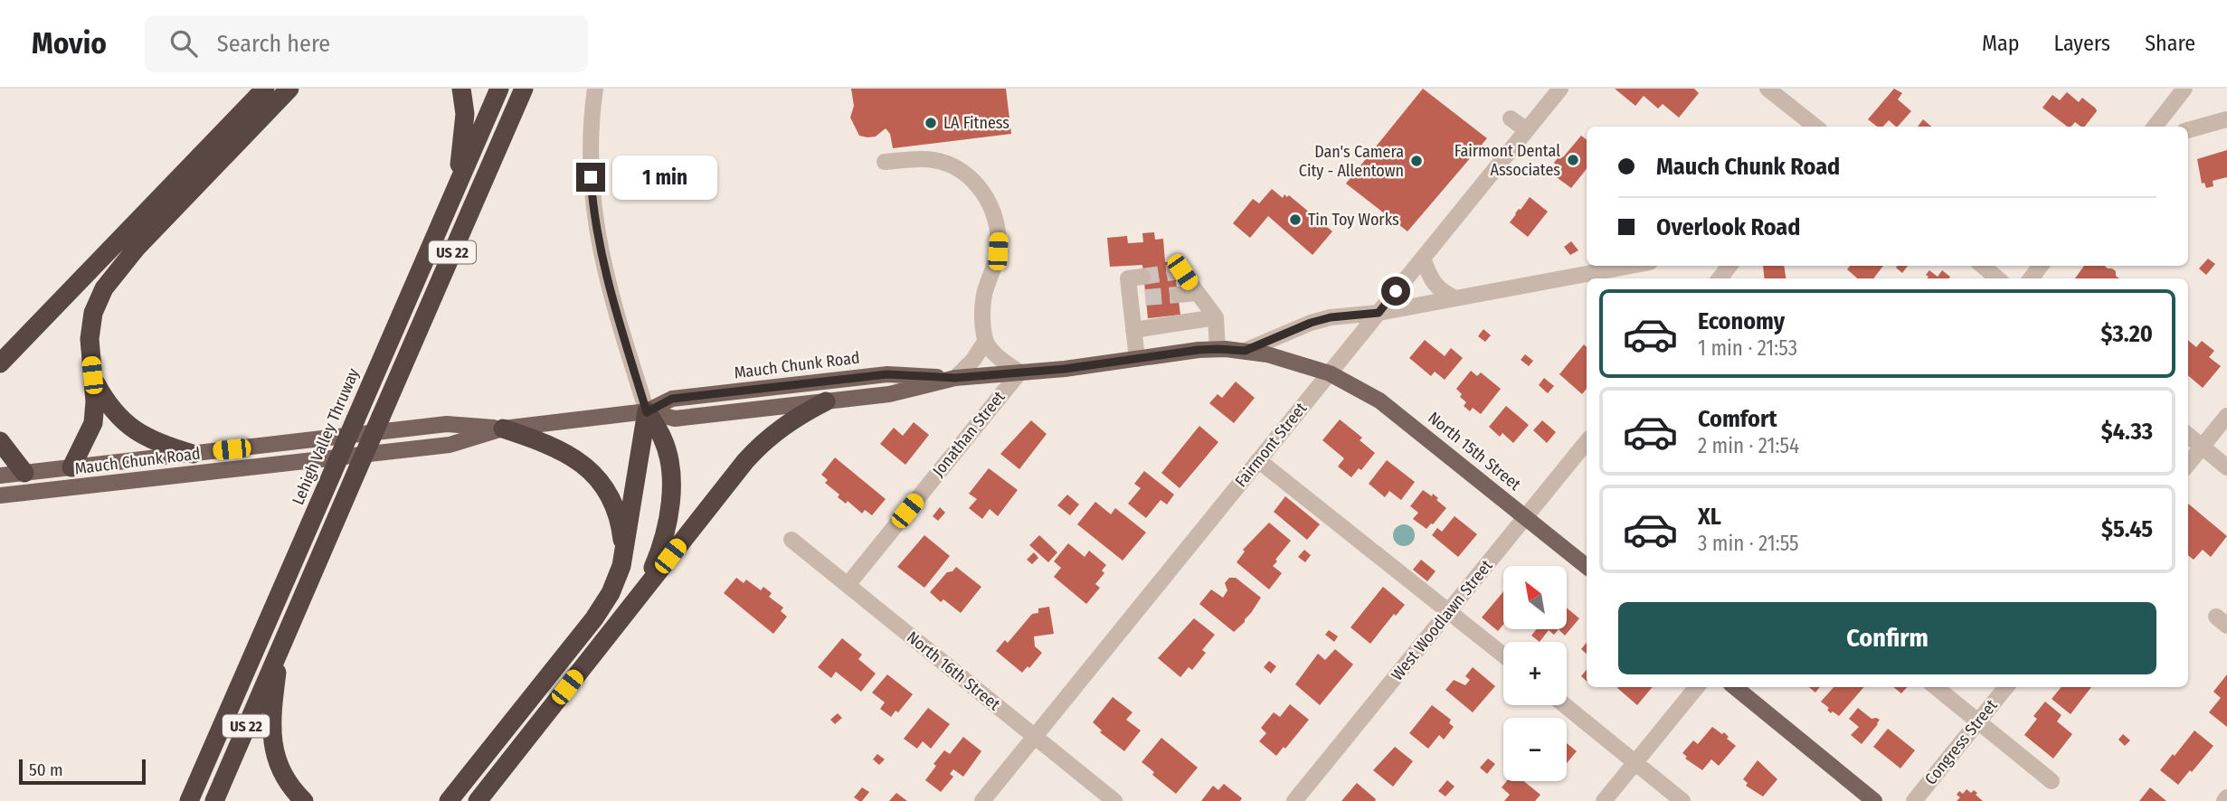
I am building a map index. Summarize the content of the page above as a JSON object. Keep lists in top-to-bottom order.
{
  "streets": {
    "highway": ["US 22", "Lehigh Valley Thruway"],
    "main road": ["Mauch Chunk Road", "North 15th Street"],
    "street": [
      "Jonathan Street",
      "Fairmont Street",
      "West Woodlawn Street",
      "North 16th Street",
      "Congress Street"
    ]
  },
  "crossings": [
    ["Mauch Chunk Road", "Jonathan Street"],
    ["Mauch Chunk Road", "Fairmont Street"],
    ["Mauch Chunk Road", "North 15th Street"],
    ["Jonathan Street", "North 16th Street"],
    ["Fairmont Street", "North 15th Street"],
    ["Fairmont Street", "North 16th Street"],
    ["North 15th Street", "West Woodlawn Street"]
  ],
  "places": [
    "LA Fitness",
    "Fairmont Dental Associates",
    "Dan's Camera City - Allentown",
    "Tin Toy Works"
  ],
  "scale_bar": "50 m",
  "north": "top left",
  "page": {
    "header": "Movio",
    "search": "Search here",
    "nav": ["Map", "Layers", "Share"],
    "banner": ["Mauch Chunk Road", "Overlook Road"],
    "bubble": "1 min",
    "list": [
      {
        "name": "Economy",
        "note": "1 min · 21:53",
        "value": "$3.20"
      },
      {
        "name": "Comfort",
        "note": "2 min · 21:54",
        "value": "$4.33"
      },
      {
        "name": "XL",
        "note": "3 min · 21:55",
        "value": "$5.45"
      }
    ],
    "map_buttons": ["+", "−"],
    "buttons": "Confirm",
    "scale": "50 m"
  }
}
